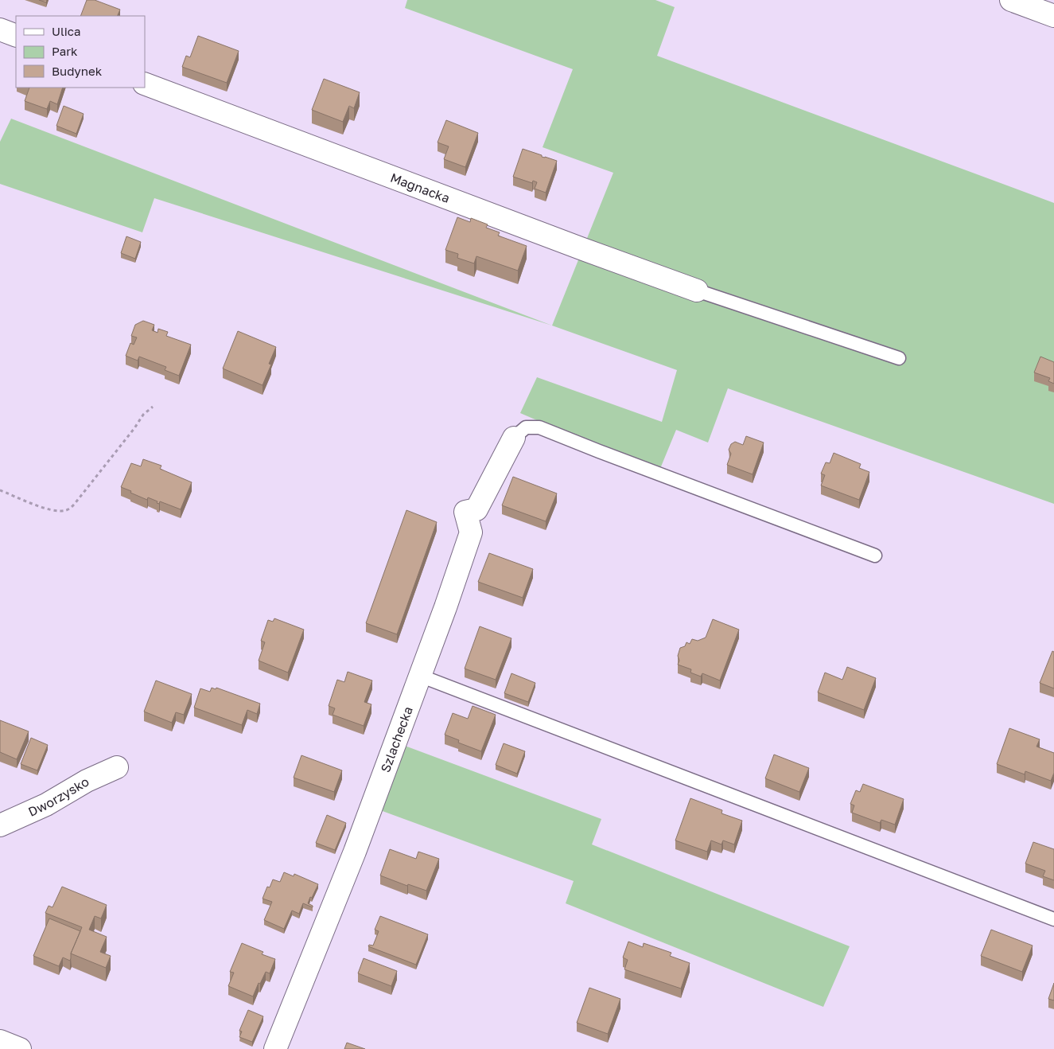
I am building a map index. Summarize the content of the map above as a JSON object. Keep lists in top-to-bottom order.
{
  "streets": {
    "street": ["Magnacka", "Szlachecka", "Dworzysko"]
  },
  "legend": ["Ulica", "Park", "Budynek"]
}
